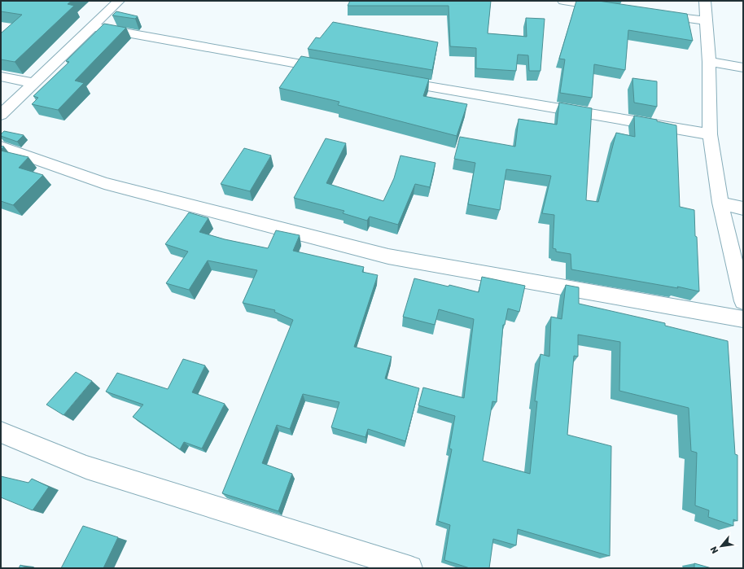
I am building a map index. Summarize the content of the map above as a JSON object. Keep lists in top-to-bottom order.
{
  "north": "bottom left"
}
